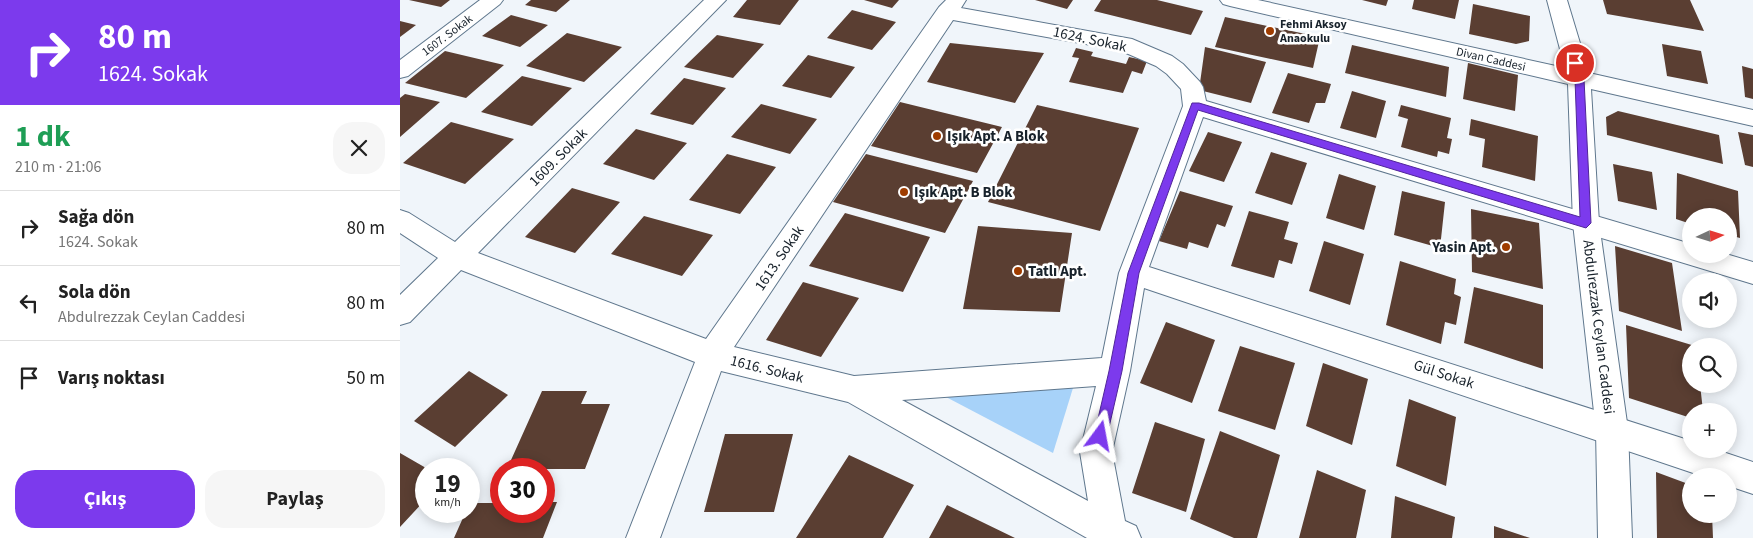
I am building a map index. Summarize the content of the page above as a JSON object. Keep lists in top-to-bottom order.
{
  "streets": {
    "street": [
      "1607. Sokak",
      "1624. Sokak",
      "Divan Caddesi",
      "1609. Sokak",
      "1613. Sokak",
      "Abdulrezzak Ceylan Caddesi",
      "1616. Sokak",
      "Gül Sokak"
    ]
  },
  "crossings": [
    ["1624. Sokak", "1613. Sokak"],
    ["Divan Caddesi", "Abdulrezzak Ceylan Caddesi"],
    ["1609. Sokak", "1616. Sokak"],
    ["1613. Sokak", "1616. Sokak"],
    ["Abdulrezzak Ceylan Caddesi", "Gül Sokak"]
  ],
  "places": [
    "Fehmi Aksoy Anaokulu",
    "Işık Apt. A Blok",
    "Işık Apt. B Blok",
    "Yasin Apt.",
    "Tatlı Apt."
  ],
  "north": "right",
  "page": {
    "turn": ["80 m", "1624. Sokak"],
    "heading": ["1 dk", "210 m · 21:06"],
    "list": [
      {
        "name": "Sağa dön",
        "note": "1624. Sokak",
        "value": "80 m"
      },
      {
        "name": "Sola dön",
        "note": "Abdulrezzak Ceylan Caddesi",
        "value": "80 m"
      },
      {
        "name": "Varış noktası",
        "value": "50 m"
      }
    ],
    "map_buttons": ["+", "−"],
    "speed": "19 km/h",
    "limit": "30",
    "buttons": ["Çıkış", "Paylaş"]
  }
}
